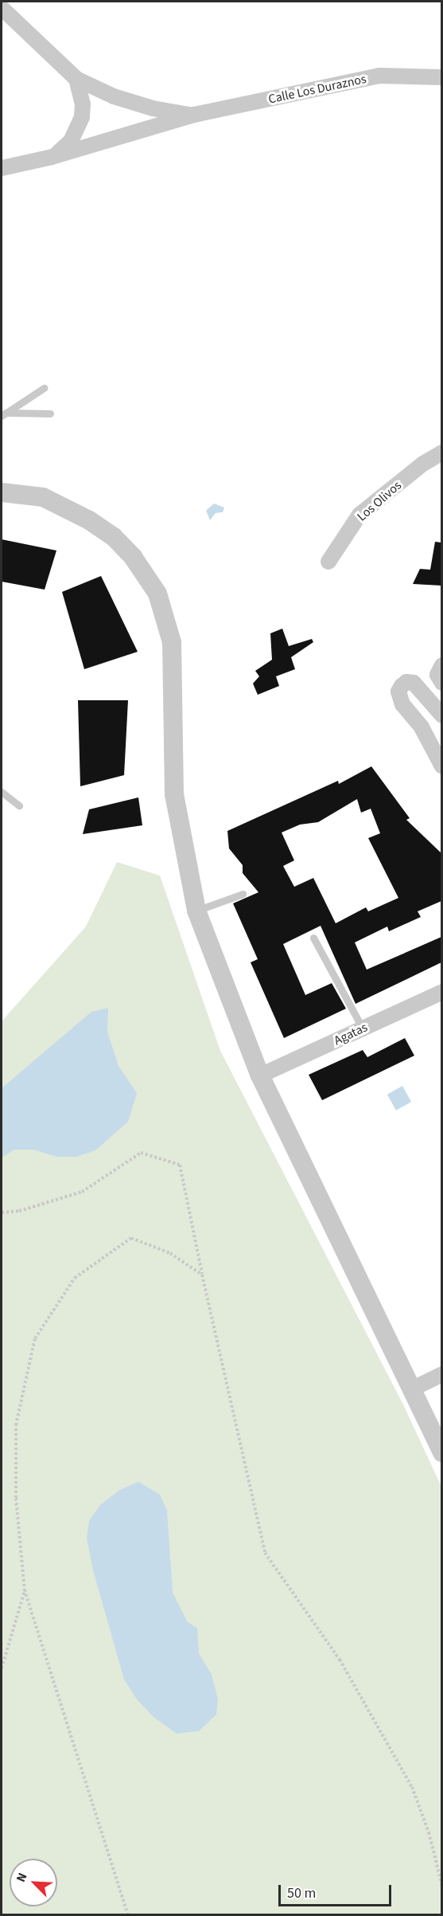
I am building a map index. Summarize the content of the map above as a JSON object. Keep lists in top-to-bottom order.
{
  "streets": {
    "street": ["Calle Los Duraznos", "Los Olivos", "Agatas"]
  },
  "scale_bar": "50 m",
  "north": "top left"
}
